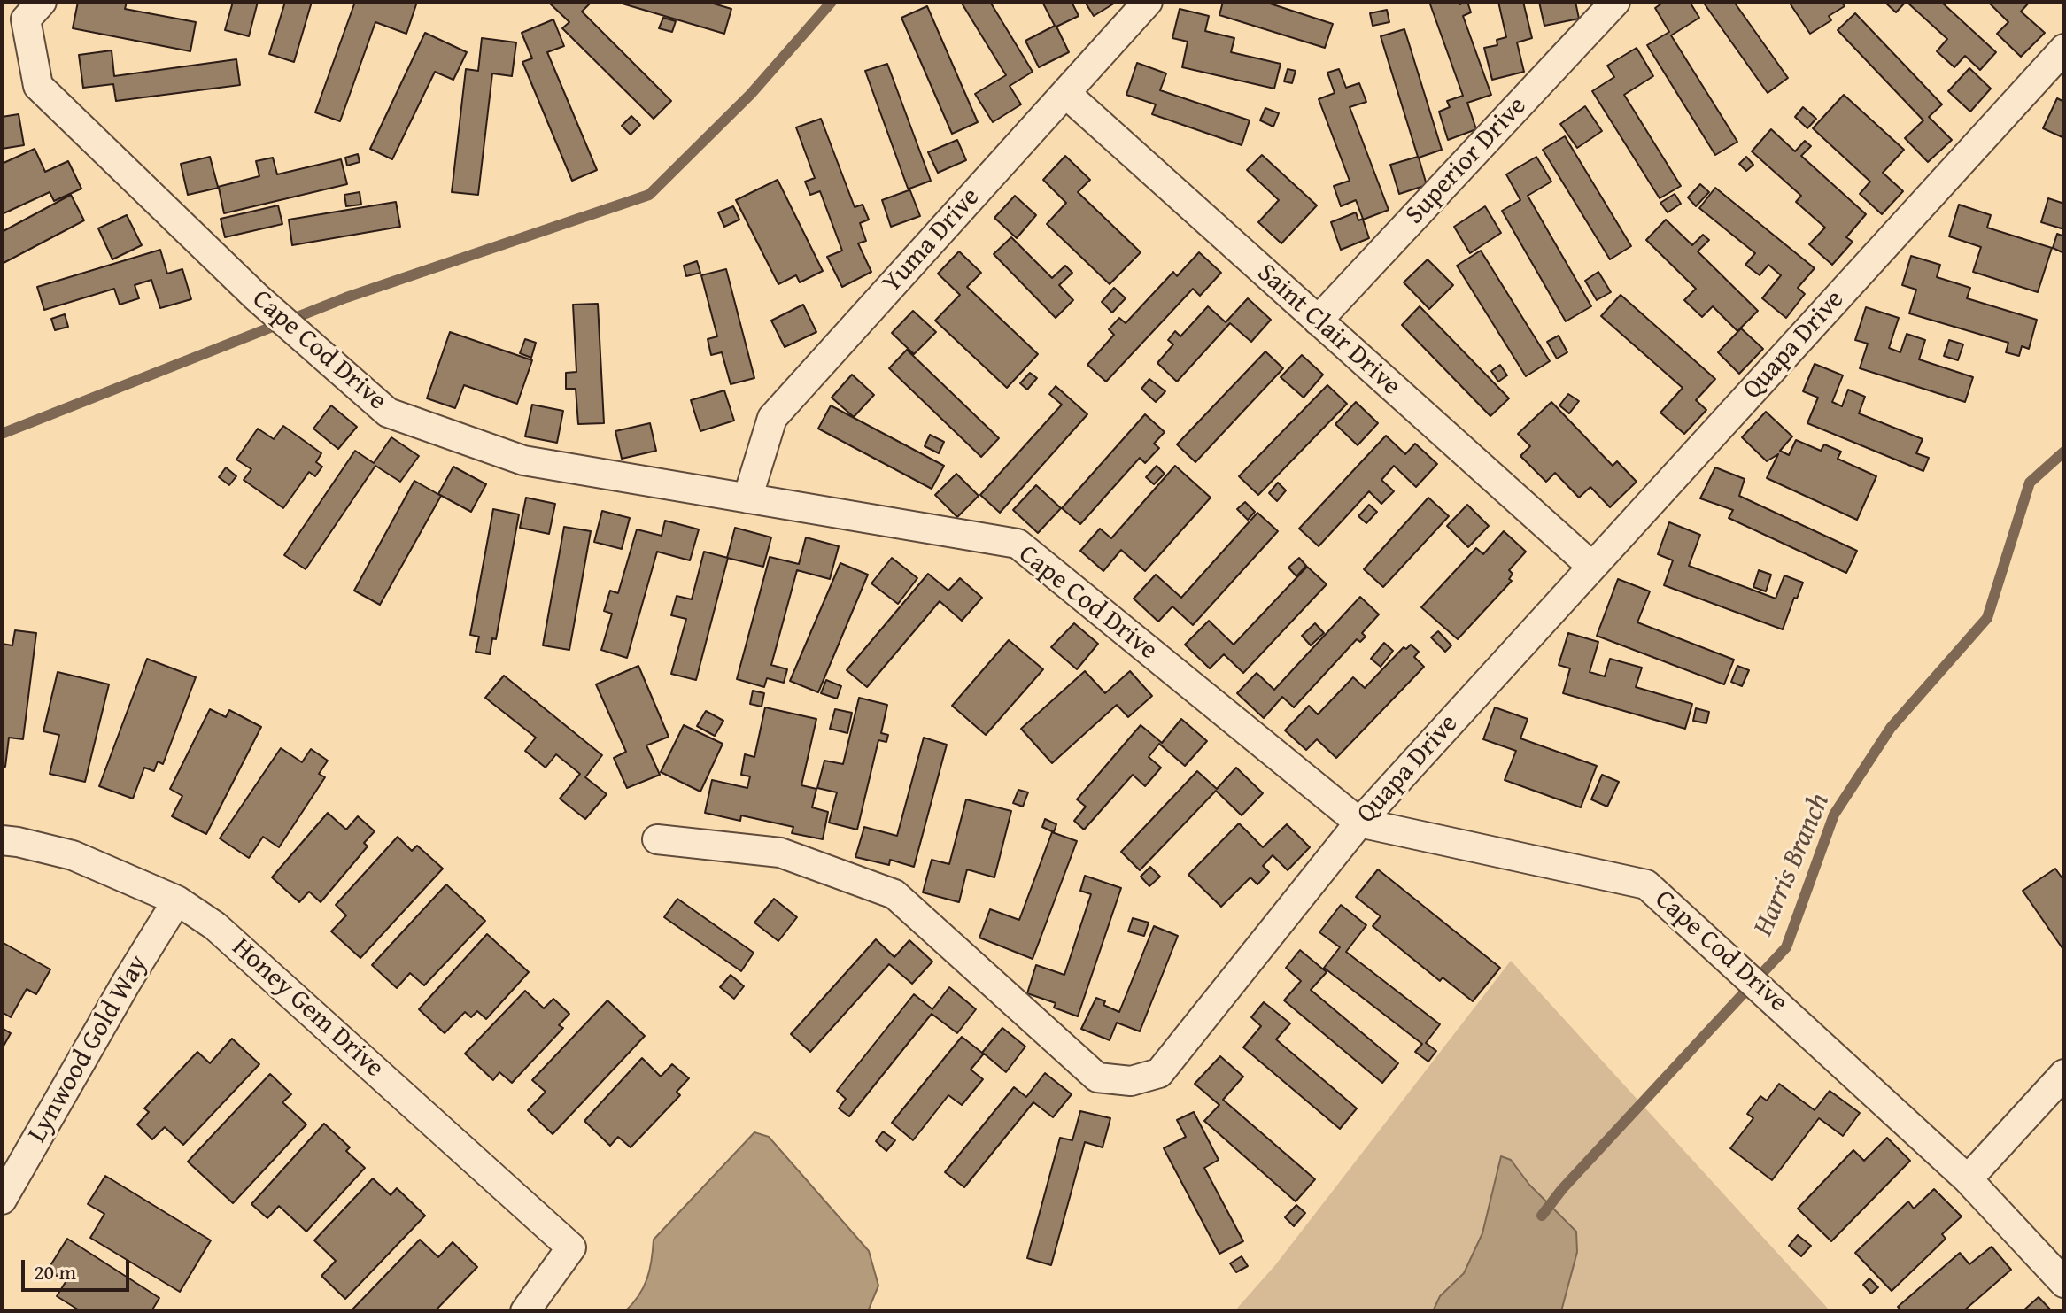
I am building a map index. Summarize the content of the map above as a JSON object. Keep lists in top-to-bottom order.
{
  "streets": {
    "street": [
      "Superior Drive",
      "Yuma Drive",
      "Saint Clair Drive",
      "Quapa Drive",
      "Cape Cod Drive",
      "Honey Gem Drive",
      "Lynwood Gold Way"
    ]
  },
  "crossings": [
    ["Superior Drive", "Saint Clair Drive"],
    ["Yuma Drive", "Saint Clair Drive"],
    ["Yuma Drive", "Cape Cod Drive"],
    ["Saint Clair Drive", "Quapa Drive"],
    ["Quapa Drive", "Cape Cod Drive"],
    ["Honey Gem Drive", "Lynwood Gold Way"]
  ],
  "water": ["Harris Branch"],
  "scale_bar": "20 m"
}
